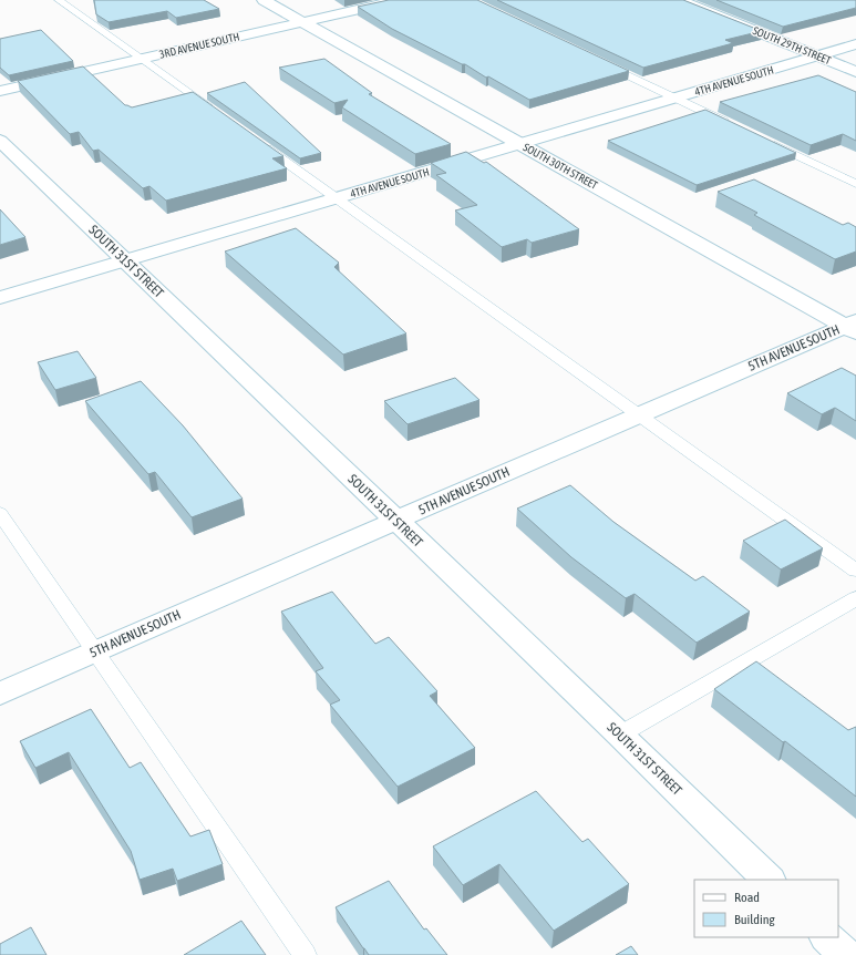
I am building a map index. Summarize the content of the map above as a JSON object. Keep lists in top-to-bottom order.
{
  "streets": {
    "street": [
      "3RD AVENUE SOUTH",
      "SOUTH 29TH STREET",
      "4TH AVENUE SOUTH",
      "SOUTH 30TH STREET",
      "SOUTH 31ST STREET",
      "5TH AVENUE SOUTH"
    ]
  },
  "crossings": [
    ["3RD AVENUE SOUTH", "SOUTH 30TH STREET"],
    ["SOUTH 29TH STREET", "4TH AVENUE SOUTH"],
    ["4TH AVENUE SOUTH", "SOUTH 30TH STREET"],
    ["4TH AVENUE SOUTH", "SOUTH 31ST STREET"],
    ["SOUTH 30TH STREET", "5TH AVENUE SOUTH"],
    ["SOUTH 31ST STREET", "5TH AVENUE SOUTH"]
  ],
  "legend": ["Road", "Building"]
}
